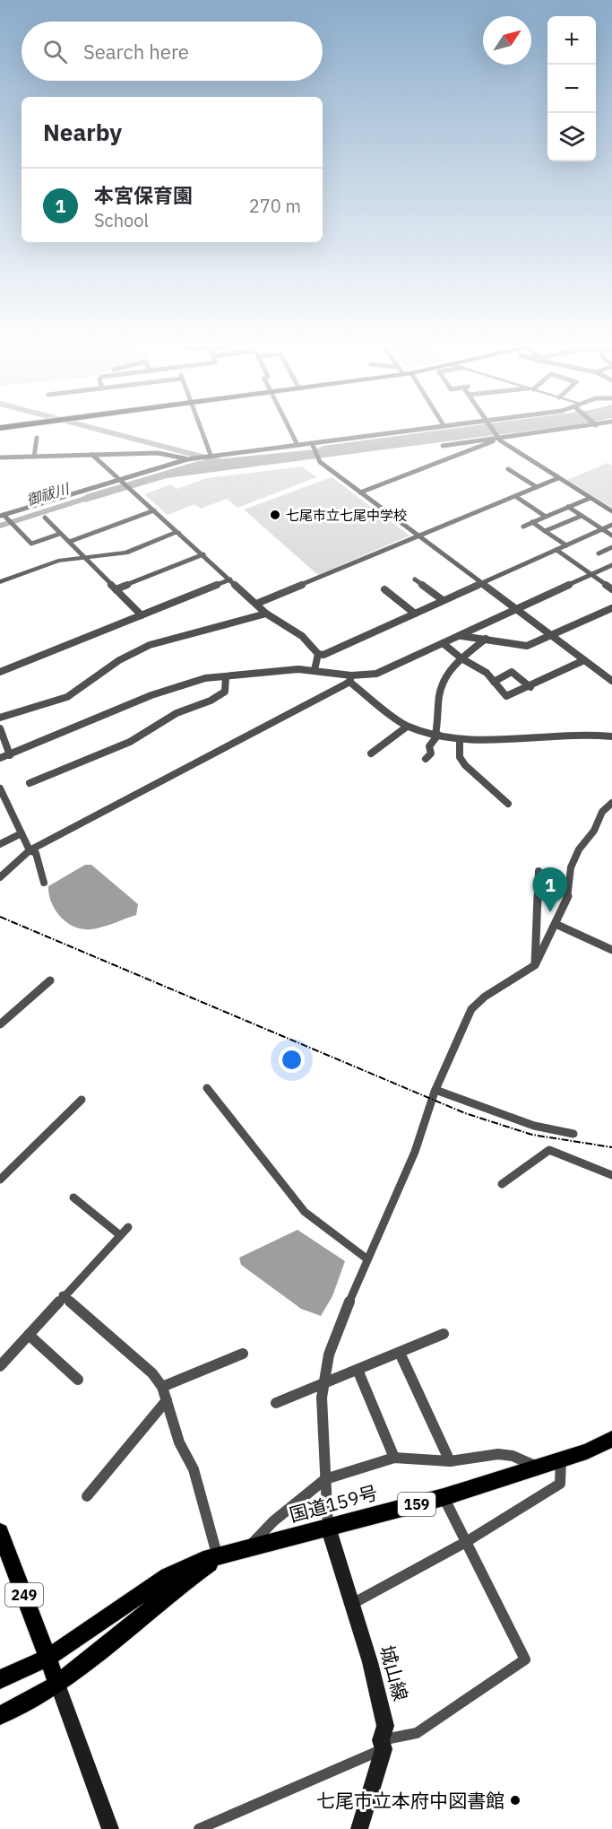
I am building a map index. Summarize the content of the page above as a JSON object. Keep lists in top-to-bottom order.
{
  "streets": {
    "main road": [
      "国道159号",
      "159",
      "249",
      "城山線"
    ]
  },
  "crossings": [
    ["国道159号", "159"],
    ["国道159号", "249"],
    ["国道159号", "城山線"],
    ["159", "249"]
  ],
  "water": ["御祓川"],
  "places": ["七尾市立七尾中学校", "七尾市立本府中図書館"],
  "north": "top right",
  "page": {
    "map_buttons": ["+", "−"],
    "search": "Search here",
    "heading": "Nearby",
    "list": [
      {
        "mark": "1",
        "name": "本宮保育園",
        "note": "School",
        "value": "270 m"
      }
    ],
    "pins": "1"
  }
}
